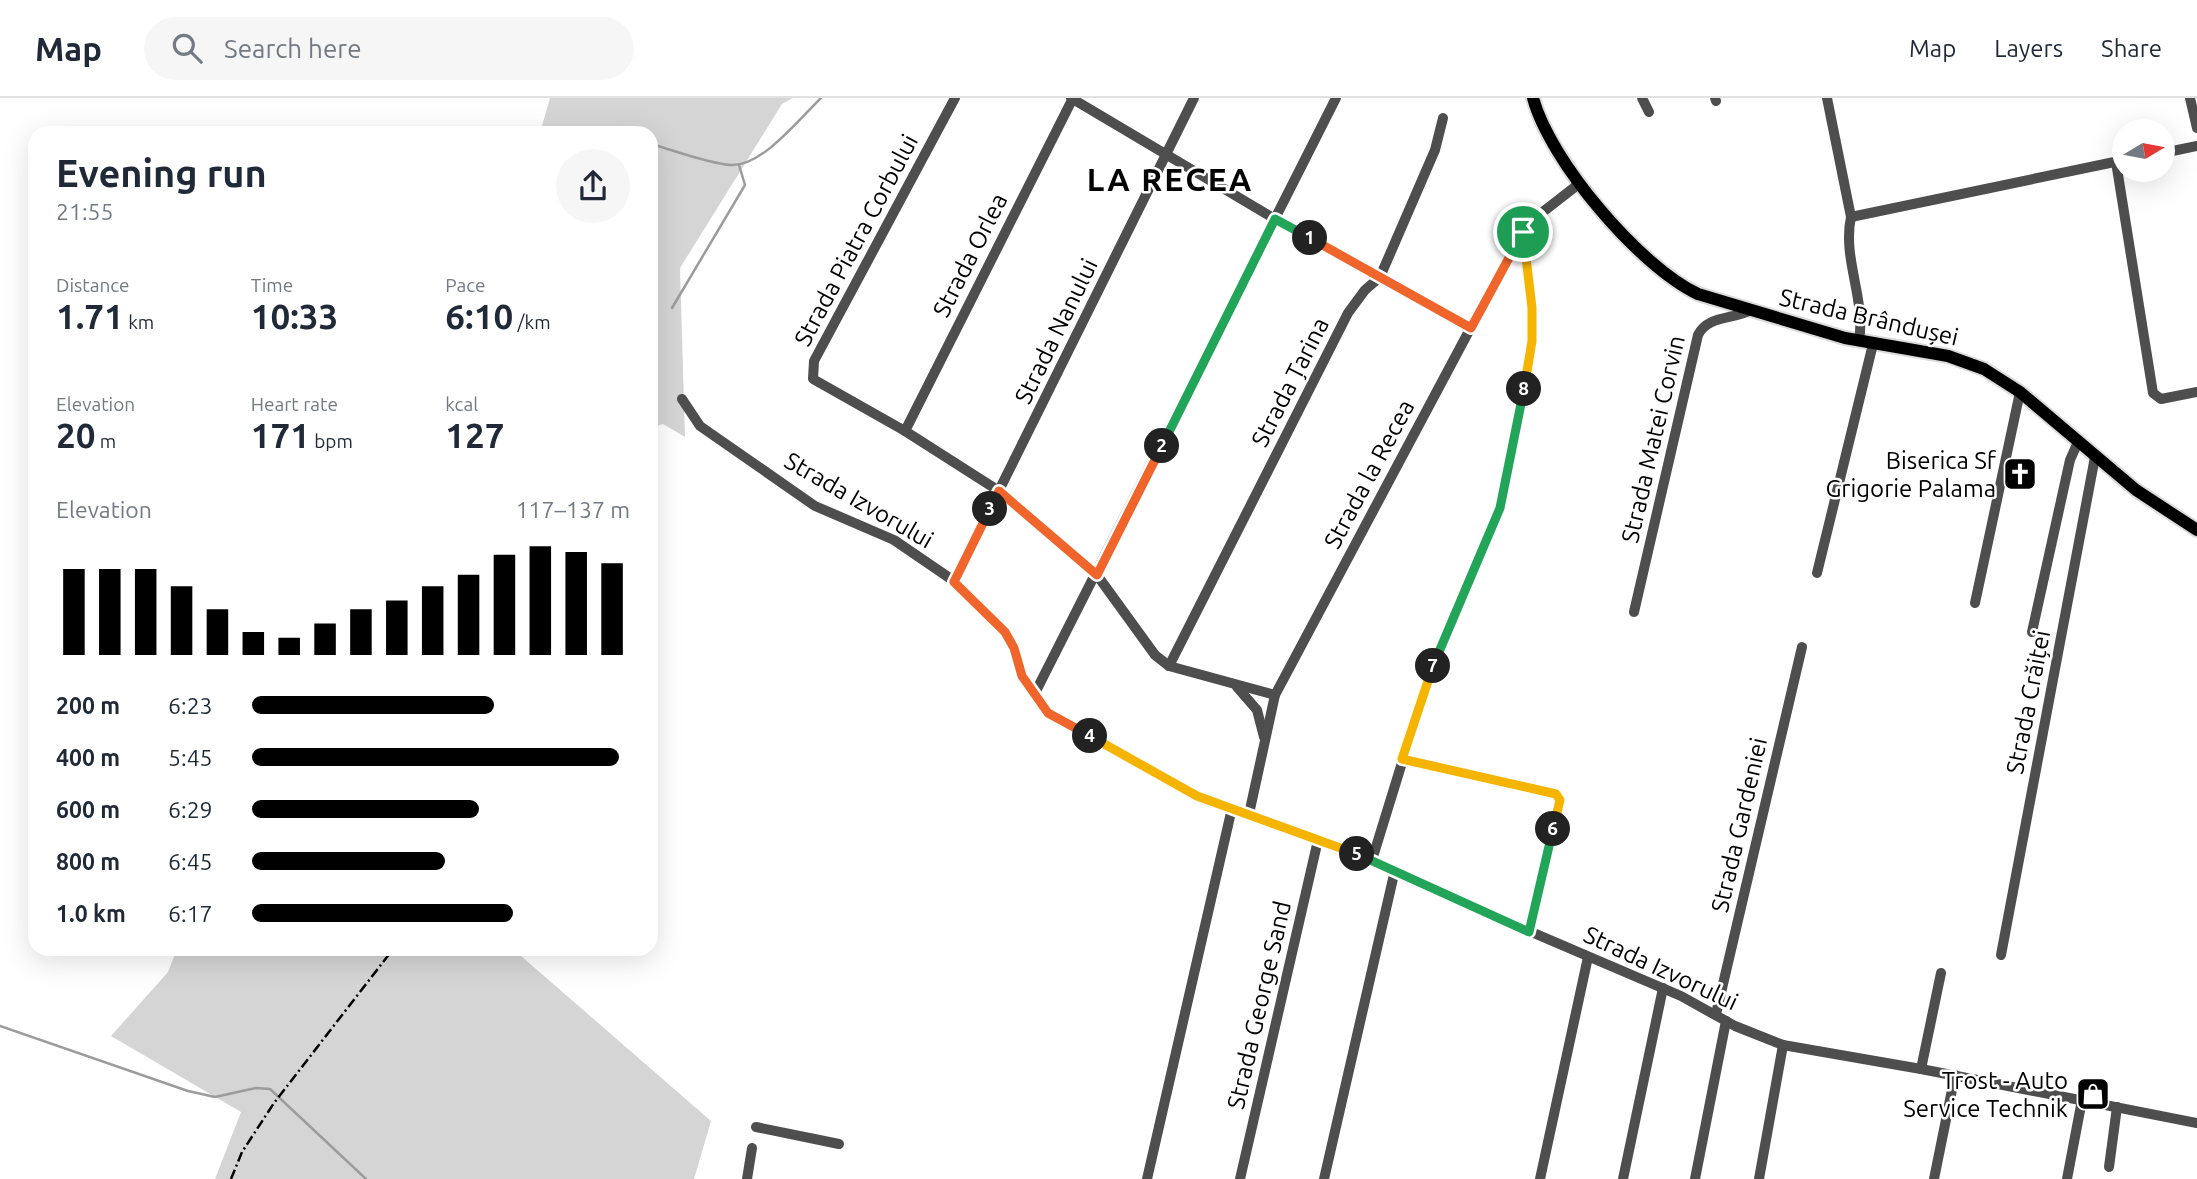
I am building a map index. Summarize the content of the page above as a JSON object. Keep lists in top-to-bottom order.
{
  "streets": {
    "main road": ["Strada Brândușei"],
    "street": [
      "Strada Piatra Corbului",
      "Strada Orlea",
      "Strada Nanului",
      "Strada Țarina",
      "Strada Matei Corvin",
      "Strada la Recea",
      "Strada Izvorului",
      "Strada Crăiței",
      "Strada Gardeniei",
      "Strada George Sand"
    ]
  },
  "crossings": [
    ["Strada Piatra Corbului", "Strada Orlea"],
    ["Strada Piatra Corbului", "Strada Nanului"],
    ["Strada Piatra Corbului", "Strada Țarina"],
    ["Strada Brândușei", "Strada Matei Corvin"],
    ["Strada Brândușei", "Strada la Recea"],
    ["Strada Brândușei", "Strada Crăiței"],
    ["Strada Nanului", "Strada Izvorului"],
    ["Strada la Recea", "Strada Izvorului"],
    ["Strada Izvorului", "Strada Gardeniei"],
    ["Strada Izvorului", "Strada George Sand"]
  ],
  "districts": ["LA RECEA"],
  "places": {
    "church": ["Biserica Sf Grigorie Palama"],
    "shop": ["Trost - Auto Service Technik"]
  },
  "north": "right",
  "page": {
    "header": "Map",
    "search": "Search here",
    "nav": ["Map", "Layers", "Share"],
    "heading": ["Evening run", "21:55"],
    "pins": [
      "1",
      "8",
      "2",
      "3",
      "7",
      "4",
      "6",
      "5"
    ],
    "stats": [
      ["Distance", "1.71 km"],
      ["Time", "10:33"],
      ["Pace", "6:10 /km"],
      ["Elevation", "20 m"],
      ["Heart rate", "171 bpm"],
      ["kcal", "127"]
    ],
    "chart": ["Elevation", "117–137 m"],
    "list": [
      {
        "name": "200 m",
        "note": "6:23"
      },
      {
        "name": "400 m",
        "note": "5:45"
      },
      {
        "name": "600 m",
        "note": "6:29"
      },
      {
        "name": "800 m",
        "note": "6:45"
      },
      {
        "name": "1.0 km",
        "note": "6:17"
      }
    ]
  }
}
